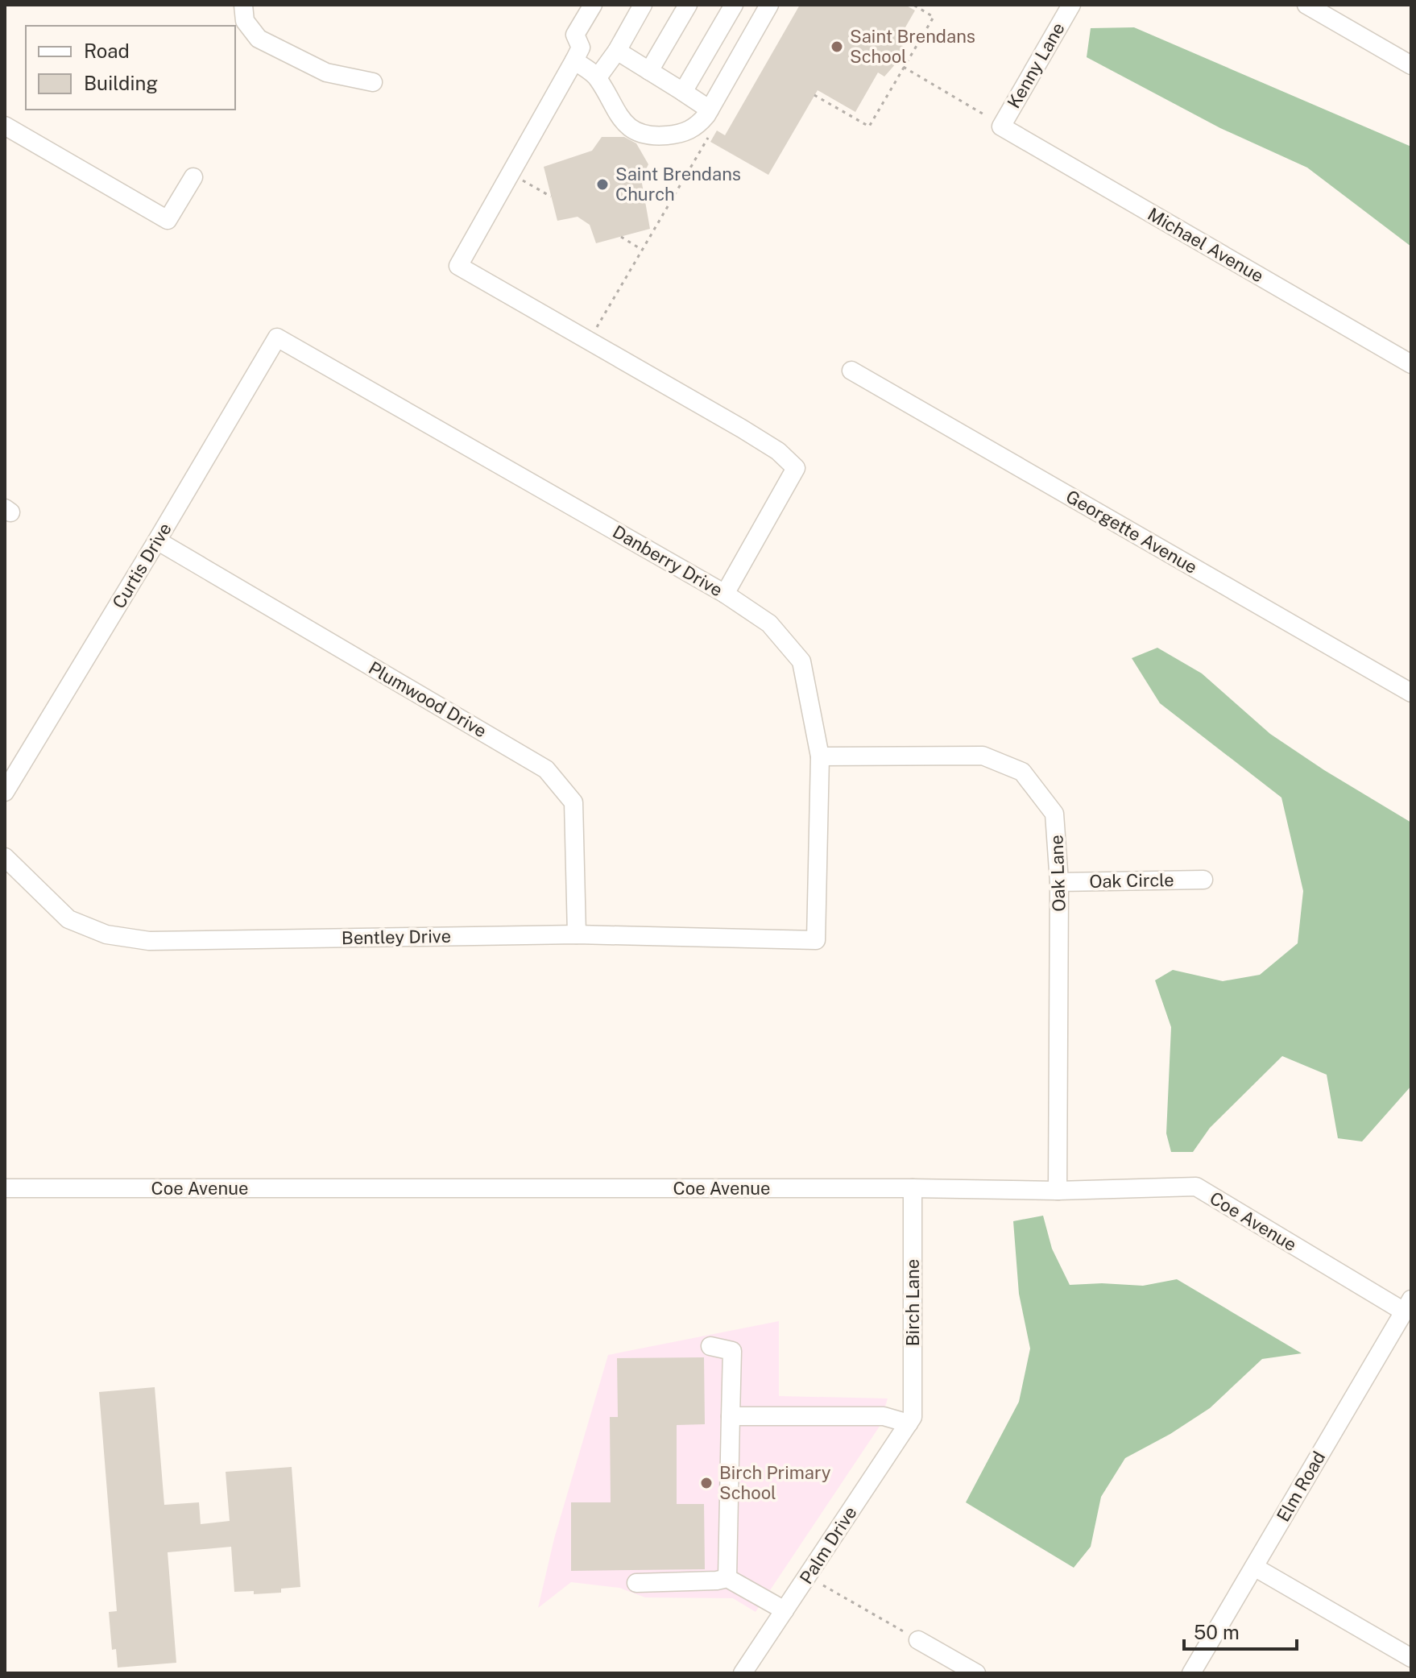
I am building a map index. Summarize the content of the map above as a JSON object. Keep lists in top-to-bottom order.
{
  "streets": {
    "street": [
      "Kenny Lane",
      "Michael Avenue",
      "Georgette Avenue",
      "Danberry Drive",
      "Curtis Drive",
      "Plumwood Drive",
      "Oak Lane",
      "Oak Circle",
      "Bentley Drive",
      "Coe Avenue",
      "Birch Lane",
      "Elm Road",
      "Palm Drive"
    ]
  },
  "crossings": [
    ["Kenny Lane", "Michael Avenue"],
    ["Danberry Drive", "Curtis Drive"],
    ["Danberry Drive", "Oak Lane"],
    ["Danberry Drive", "Bentley Drive"],
    ["Curtis Drive", "Plumwood Drive"],
    ["Plumwood Drive", "Bentley Drive"],
    ["Oak Lane", "Oak Circle"],
    ["Oak Lane", "Coe Avenue"],
    ["Coe Avenue", "Birch Lane"],
    ["Coe Avenue", "Elm Road"],
    ["Birch Lane", "Palm Drive"]
  ],
  "places": ["Saint Brendans School", "Saint Brendans Church", "Birch Primary School"],
  "legend": ["Road", "Building"],
  "scale_bar": "50 m"
}
